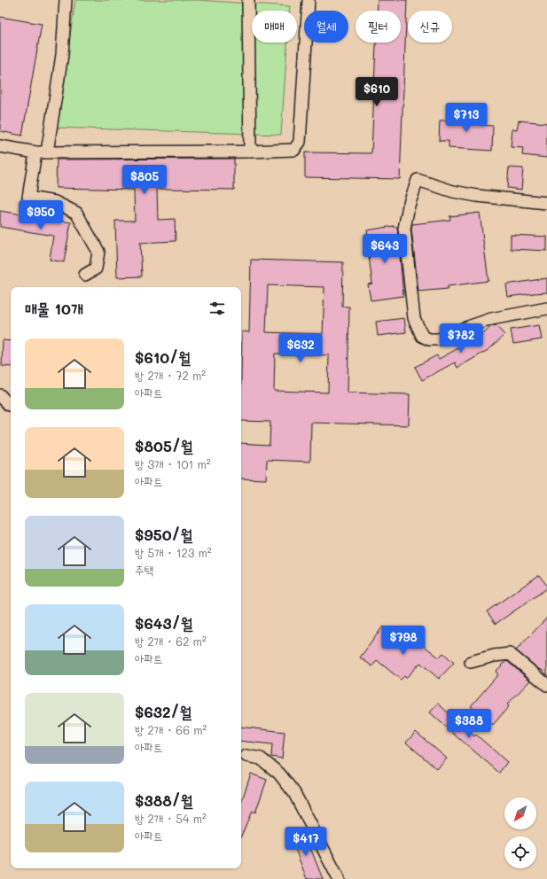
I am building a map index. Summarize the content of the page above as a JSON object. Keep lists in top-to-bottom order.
{
  "north": "bottom left",
  "page": {
    "chip": [
      "매매",
      "월세",
      "필터",
      "신규"
    ],
    "price": [
      "$610",
      "$713",
      "$805",
      "$950",
      "$643",
      "$782",
      "$632",
      "$798",
      "$388",
      "$417"
    ],
    "heading": "매물 10개",
    "list": [
      {
        "name": "$610/월",
        "note": "방 2개 · 72 m² · 아파트"
      },
      {
        "name": "$805/월",
        "note": "방 3개 · 101 m² · 아파트"
      },
      {
        "name": "$950/월",
        "note": "방 5개 · 123 m² · 주택"
      },
      {
        "name": "$643/월",
        "note": "방 2개 · 62 m² · 아파트"
      },
      {
        "name": "$632/월",
        "note": "방 2개 · 66 m² · 아파트"
      },
      {
        "name": "$388/월",
        "note": "방 2개 · 54 m² · 아파트"
      }
    ]
  }
}
